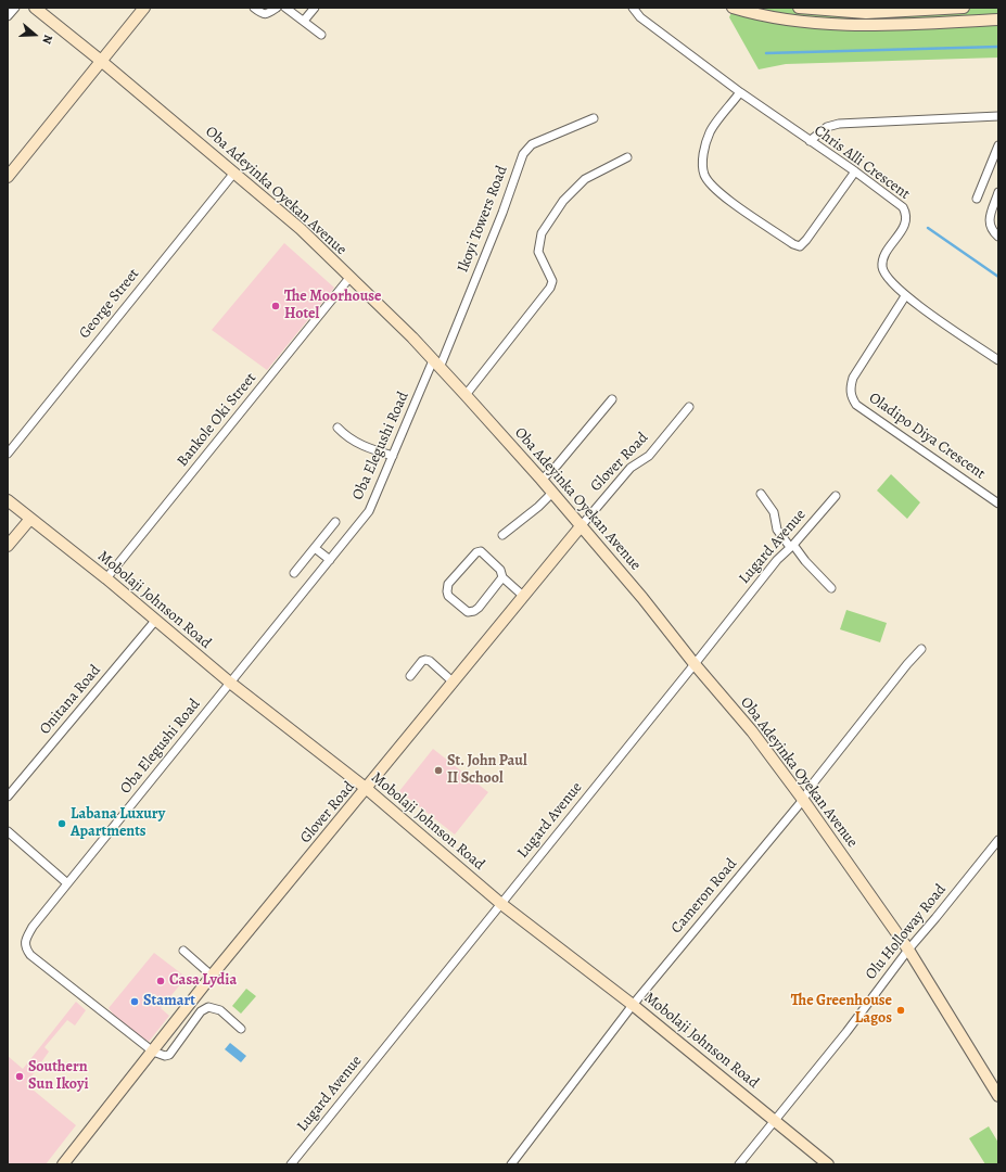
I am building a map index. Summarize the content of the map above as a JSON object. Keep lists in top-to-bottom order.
{
  "streets": {
    "main road": ["Oba Adeyinka Oyekan Avenue", "Glover Road", "Mobolaji Johnson Road"],
    "street": [
      "Chris Alli Crescent",
      "Ikoyi Towers Road",
      "George Street",
      "Bankole Oki Street",
      "Oladipo Diya Crescent",
      "Oba Elegushi Road",
      "Lugard Avenue",
      "Onitana Road",
      "Cameron Road",
      "Olu Holloway Road"
    ]
  },
  "crossings": [
    ["Chris Alli Crescent", "Oladipo Diya Crescent"],
    ["Oba Adeyinka Oyekan Avenue", "Ikoyi Towers Road"],
    ["Oba Adeyinka Oyekan Avenue", "George Street"],
    ["Oba Adeyinka Oyekan Avenue", "Bankole Oki Street"],
    ["Oba Adeyinka Oyekan Avenue", "Oba Elegushi Road"],
    ["Oba Adeyinka Oyekan Avenue", "Glover Road"],
    ["Oba Adeyinka Oyekan Avenue", "Lugard Avenue"],
    ["Oba Adeyinka Oyekan Avenue", "Cameron Road"],
    ["Oba Adeyinka Oyekan Avenue", "Olu Holloway Road"],
    ["Ikoyi Towers Road", "Oba Elegushi Road"],
    ["Bankole Oki Street", "Mobolaji Johnson Road"],
    ["Oba Elegushi Road", "Glover Road"],
    ["Oba Elegushi Road", "Mobolaji Johnson Road"],
    ["Glover Road", "Mobolaji Johnson Road"],
    ["Lugard Avenue", "Mobolaji Johnson Road"],
    ["Mobolaji Johnson Road", "Onitana Road"],
    ["Mobolaji Johnson Road", "Cameron Road"],
    ["Mobolaji Johnson Road", "Olu Holloway Road"]
  ],
  "places": [
    "The Moorhouse Hotel",
    "St. John Paul II School",
    "Labana Luxury Apartments",
    "Casa Lydia",
    "Stamart",
    "The Greenhouse Lagos",
    "Southern Sun Ikoyi"
  ],
  "north": "right"
}
